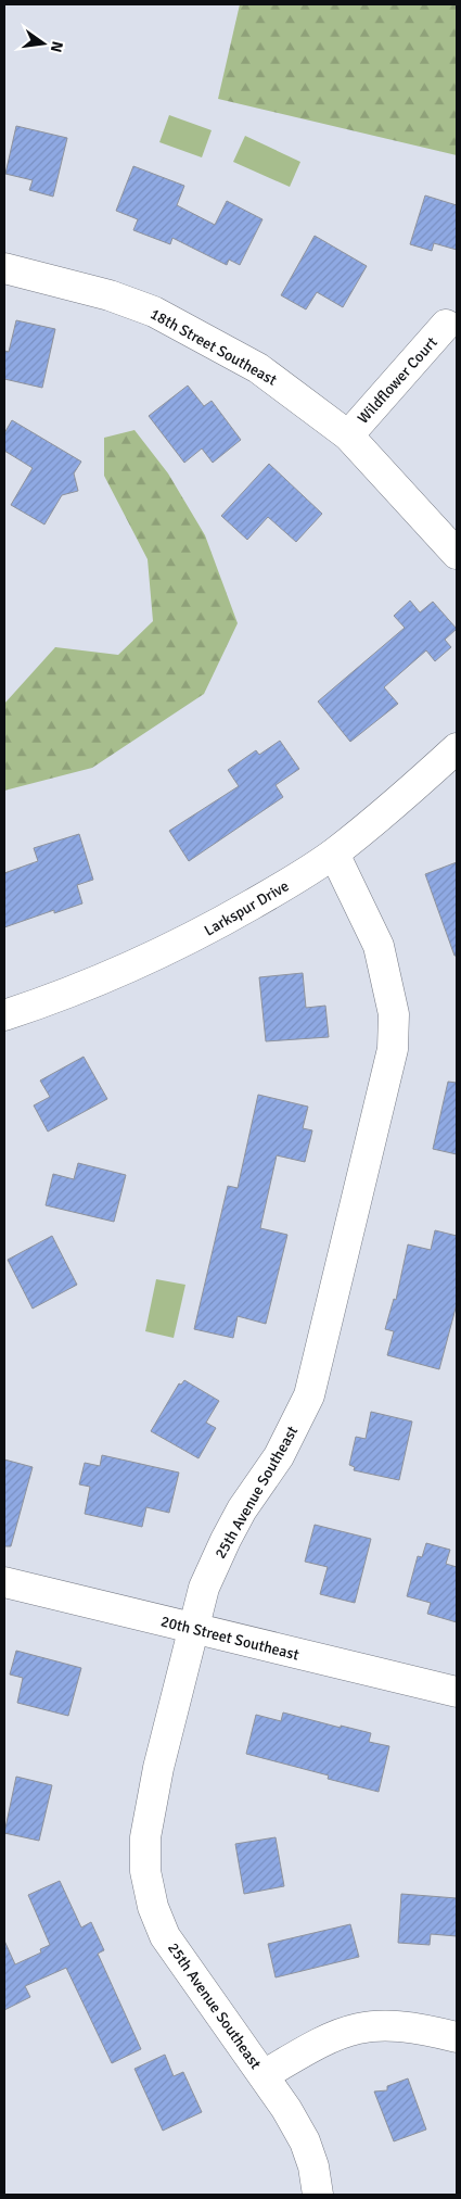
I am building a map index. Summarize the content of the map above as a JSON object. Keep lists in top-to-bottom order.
{
  "streets": {
    "street": [
      "18th Street Southeast",
      "Wildflower Court",
      "Larkspur Drive",
      "25th Avenue Southeast",
      "20th Street Southeast"
    ]
  },
  "crossings": [
    ["18th Street Southeast", "Wildflower Court"],
    ["Larkspur Drive", "25th Avenue Southeast"],
    ["25th Avenue Southeast", "20th Street Southeast"]
  ],
  "north": "right"
}
